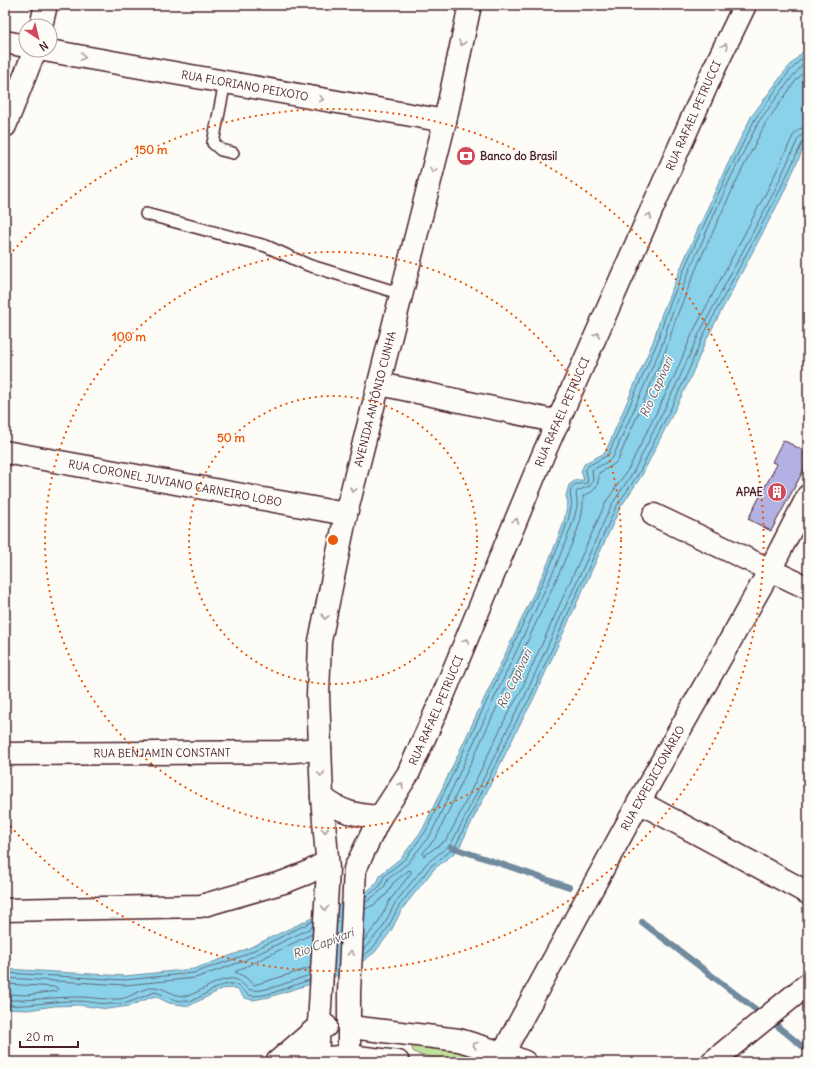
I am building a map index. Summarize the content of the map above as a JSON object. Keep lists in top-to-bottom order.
{
  "streets": {
    "street": [
      "RUA FLORIANO PEIXOTO",
      "RUA RAFAEL PETRUCCI",
      "AVENIDA ANTÔNIO CUNHA",
      "RUA CORONEL JUVIANO CARNEIRO LOBO",
      "RUA BENJAMIN CONSTANT",
      "RUA EXPEDICIONÁRIO"
    ]
  },
  "crossings": [
    ["RUA FLORIANO PEIXOTO", "AVENIDA ANTÔNIO CUNHA"],
    ["AVENIDA ANTÔNIO CUNHA", "RUA CORONEL JUVIANO CARNEIRO LOBO"],
    ["AVENIDA ANTÔNIO CUNHA", "RUA BENJAMIN CONSTANT"]
  ],
  "one_way": ["RUA FLORIANO PEIXOTO", "RUA RAFAEL PETRUCCI", "AVENIDA ANTÔNIO CUNHA"],
  "water": ["Rio Capivari"],
  "places": {
    "bank": ["Banco do Brasil"],
    "building": ["APAE"]
  },
  "scale_bar": "20 m",
  "north": "bottom right",
  "rings": ["150 m", "100 m", "50 m"]
}
